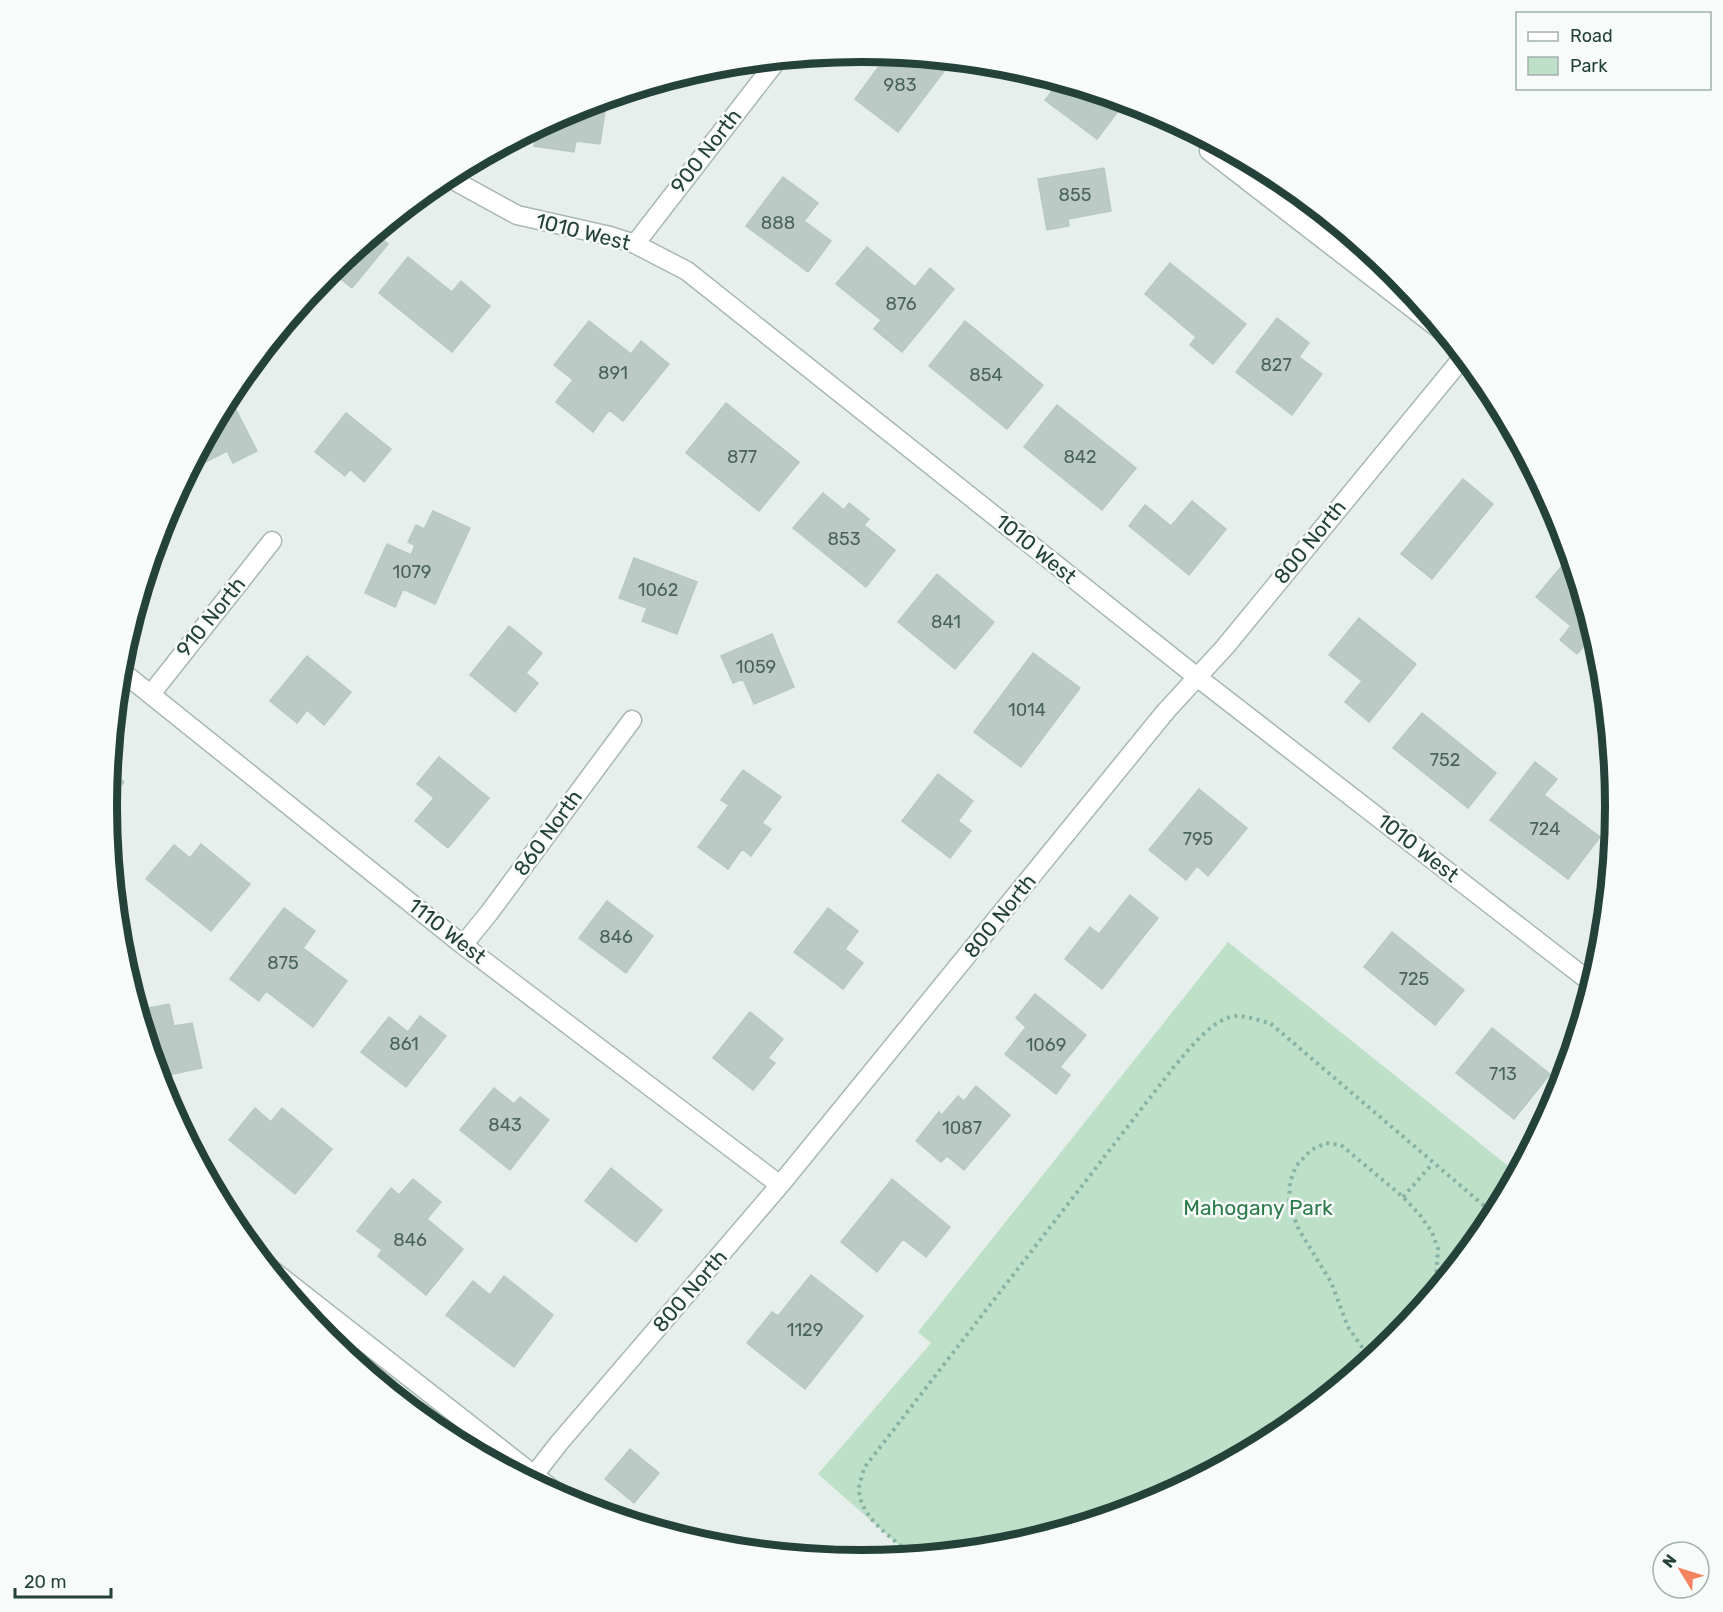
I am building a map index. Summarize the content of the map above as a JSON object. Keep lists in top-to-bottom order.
{
  "streets": {
    "street": [
      "900 North",
      "1010 West",
      "800 North",
      "910 North",
      "860 North",
      "1110 West"
    ]
  },
  "crossings": [
    ["900 North", "1010 West"],
    ["1010 West", "800 North"],
    ["800 North", "1110 West"],
    ["910 North", "1110 West"],
    ["860 North", "1110 West"]
  ],
  "parks": ["Mahogany Park"],
  "house_numbers": [
    "983",
    "855",
    "888",
    "876",
    "827",
    "891",
    "854",
    "877",
    "842",
    "853",
    "1079",
    "1062",
    "841",
    "1059",
    "1014",
    "752",
    "724",
    "795",
    "846",
    "875",
    "725",
    "861",
    "1069",
    "713",
    "843",
    "1087",
    "846",
    "1129"
  ],
  "legend": ["Road", "Park"],
  "scale_bar": "20 m",
  "north": "top left"
}
